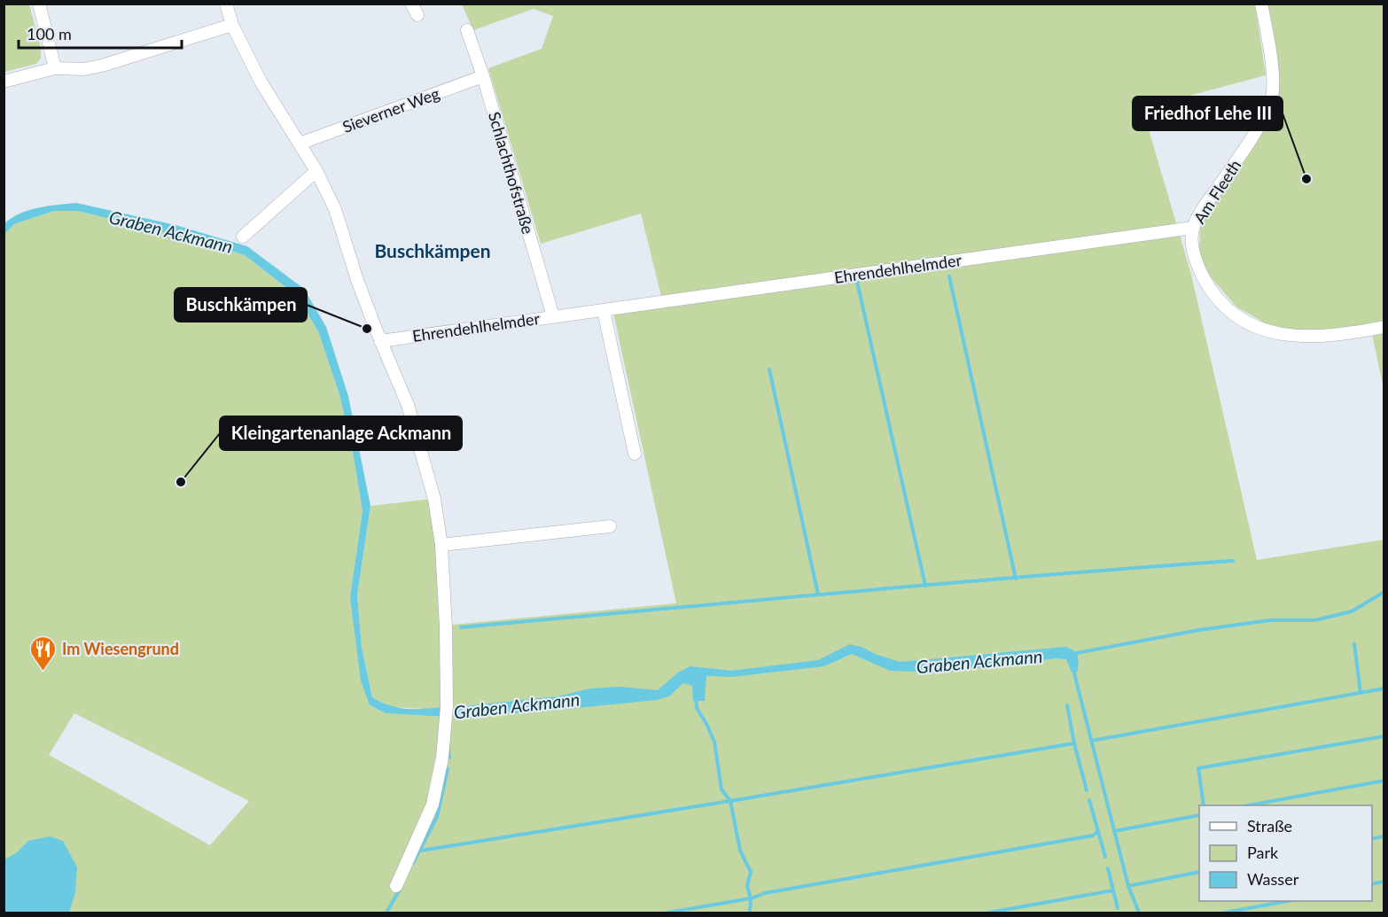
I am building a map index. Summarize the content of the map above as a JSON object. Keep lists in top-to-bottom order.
{
  "streets": {
    "street": [
      "Sieverner Weg",
      "Schlachthofstraße",
      "Am Fleeth",
      "Ehrendehlhelmder"
    ]
  },
  "crossings": [
    ["Sieverner Weg", "Schlachthofstraße"],
    ["Schlachthofstraße", "Ehrendehlhelmder"],
    ["Am Fleeth", "Ehrendehlhelmder"]
  ],
  "districts": ["Buschkämpen"],
  "water": ["Graben Ackmann"],
  "places": {
    "other": ["Friedhof Lehe III", "Buschkämpen", "Kleingartenanlage Ackmann"],
    "restaurant": ["Im Wiesengrund"]
  },
  "legend": ["Straße", "Park", "Wasser"],
  "scale_bar": "100 m"
}
